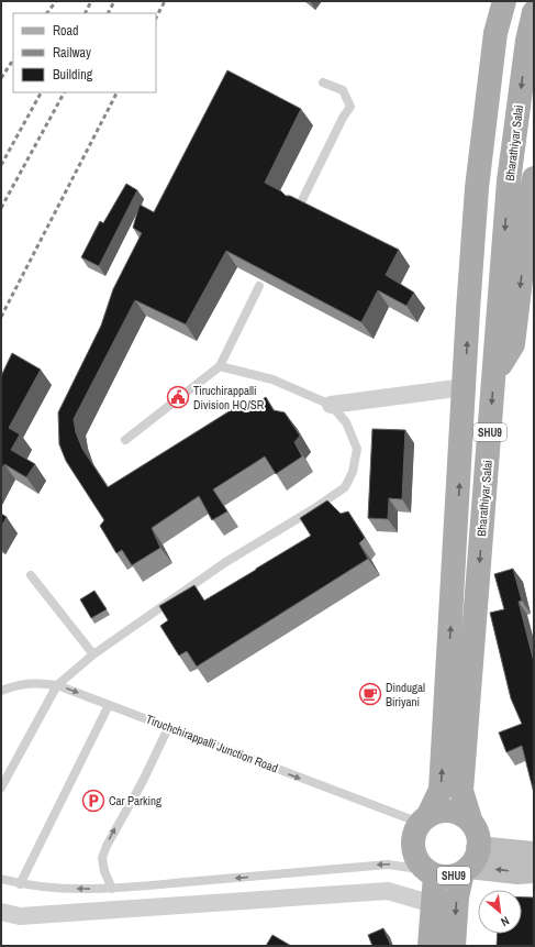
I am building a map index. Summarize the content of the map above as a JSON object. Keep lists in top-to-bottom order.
{
  "streets": {
    "main road": ["Bharathiyar Salai", "SHU9"],
    "lane": ["Tiruchchirappalli Junction Road"]
  },
  "crossings": [
    ["Bharathiyar Salai", "SHU9"],
    ["Bharathiyar Salai", "Tiruchchirappalli Junction Road"],
    ["SHU9", "Tiruchchirappalli Junction Road"]
  ],
  "one_way": ["Tiruchchirappalli Junction Road"],
  "places": {
    "public building": ["Tiruchirappalli Division HQ/SR"],
    "cafe": ["Dindugal Biriyani"],
    "parking": ["Car Parking"]
  },
  "legend": ["Road", "Railway", "Building"],
  "north": "bottom right"
}
